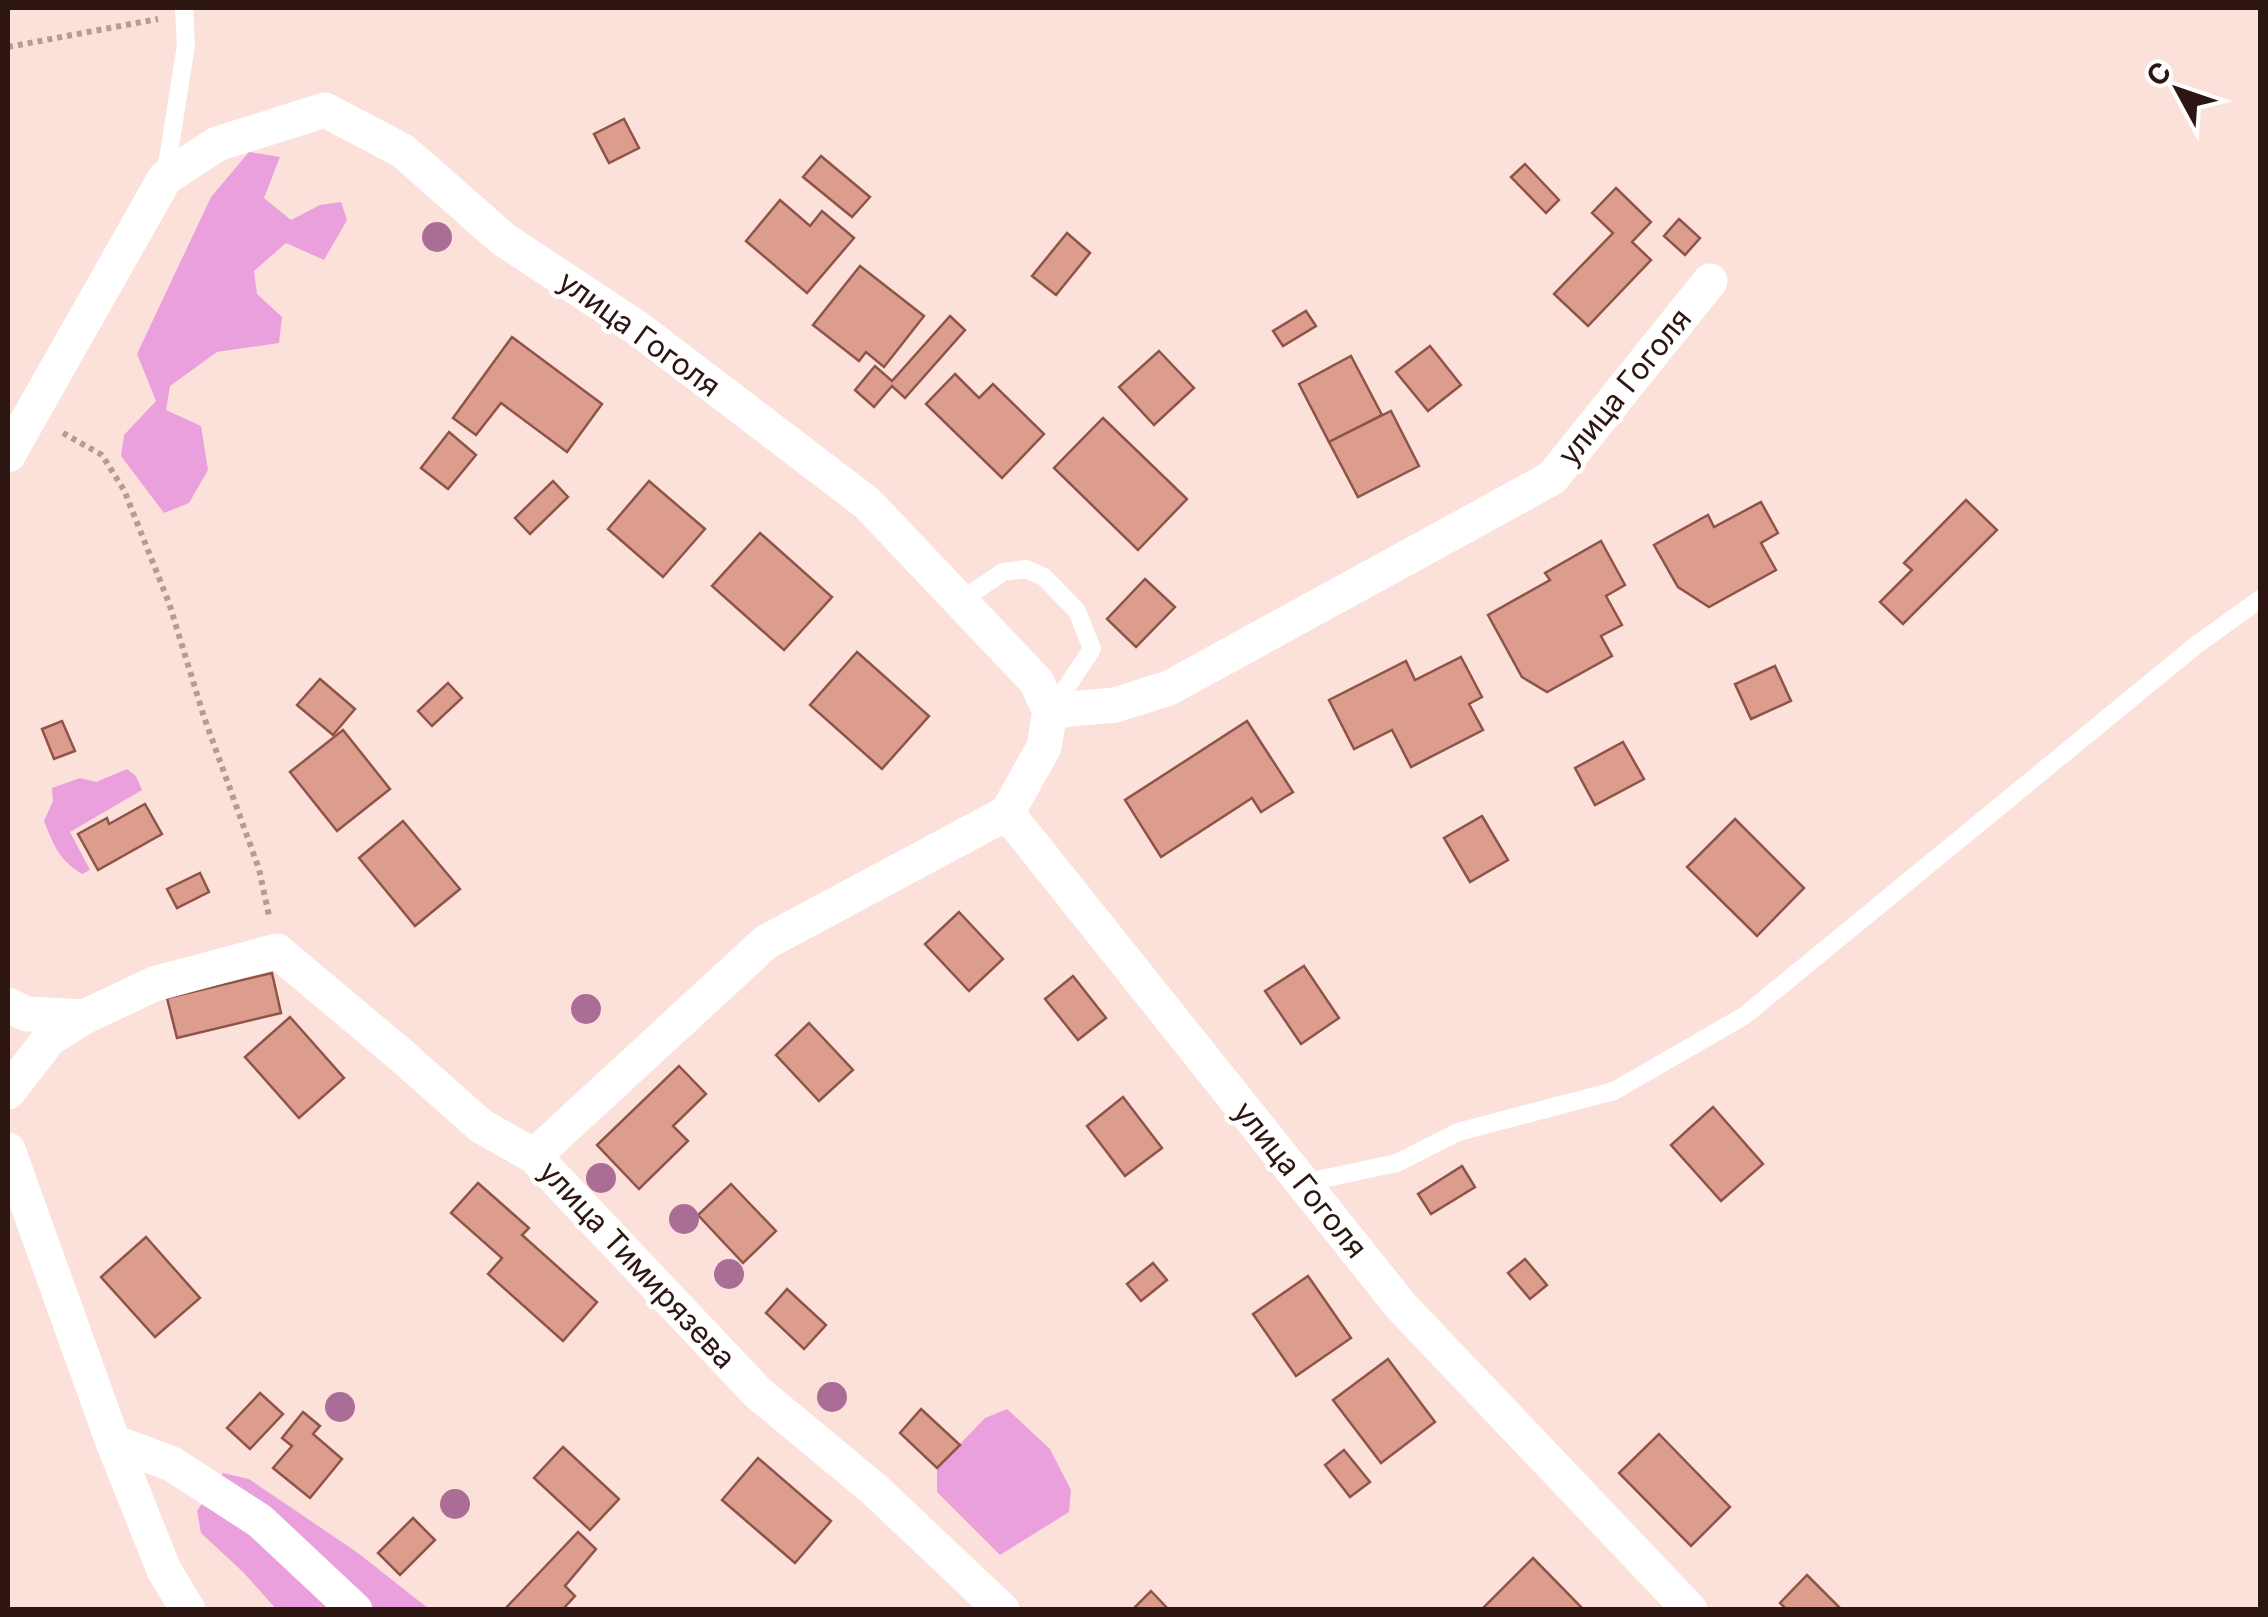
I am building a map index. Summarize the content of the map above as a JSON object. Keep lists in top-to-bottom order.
{
  "streets": {
    "street": ["улица Гоголя", "улица Тимирязева"]
  },
  "north": "top left"
}
